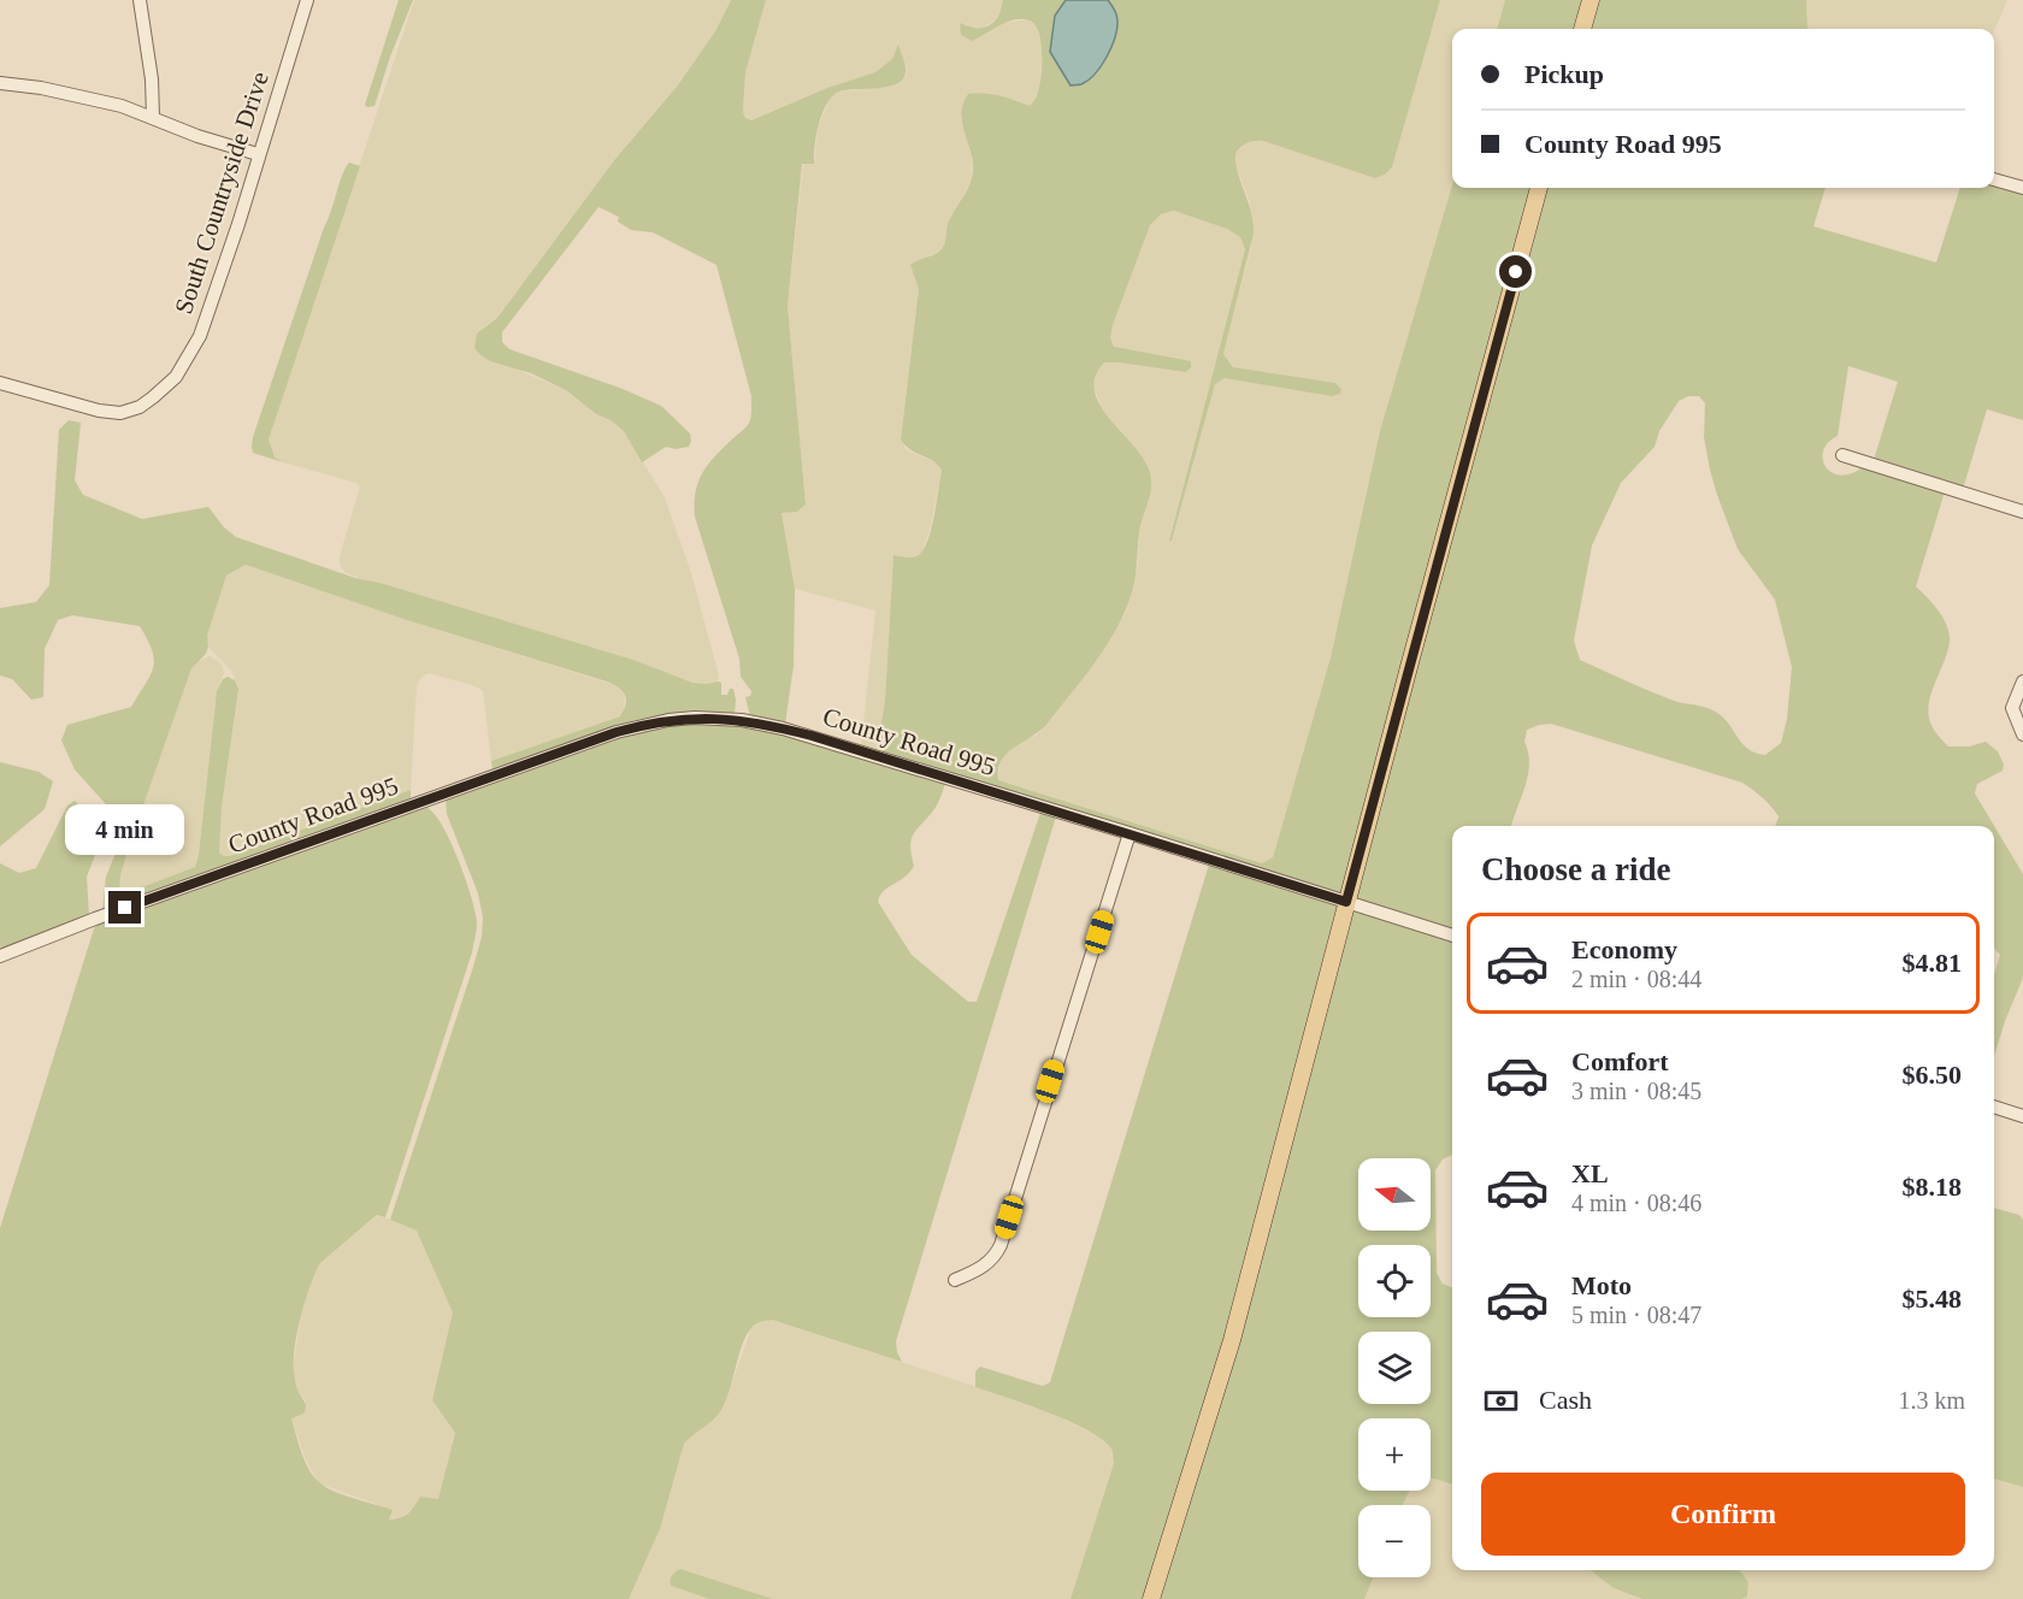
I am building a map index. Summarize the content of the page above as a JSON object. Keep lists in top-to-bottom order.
{
  "streets": {
    "street": ["South Countryside Drive", "County Road 995"]
  },
  "north": "left",
  "page": {
    "banner": ["Pickup", "County Road 995"],
    "bubble": "4 min",
    "heading": "Choose a ride",
    "list": [
      {
        "name": "Economy",
        "note": "2 min · 08:44",
        "value": "$4.81"
      },
      {
        "name": "Comfort",
        "note": "3 min · 08:45",
        "value": "$6.50"
      },
      {
        "name": "XL",
        "note": "4 min · 08:46",
        "value": "$8.18"
      },
      {
        "name": "Moto",
        "note": "5 min · 08:47",
        "value": "$5.48"
      }
    ],
    "map_buttons": ["+", "−"],
    "pay": ["Cash", "1.3 km"],
    "buttons": "Confirm"
  }
}
